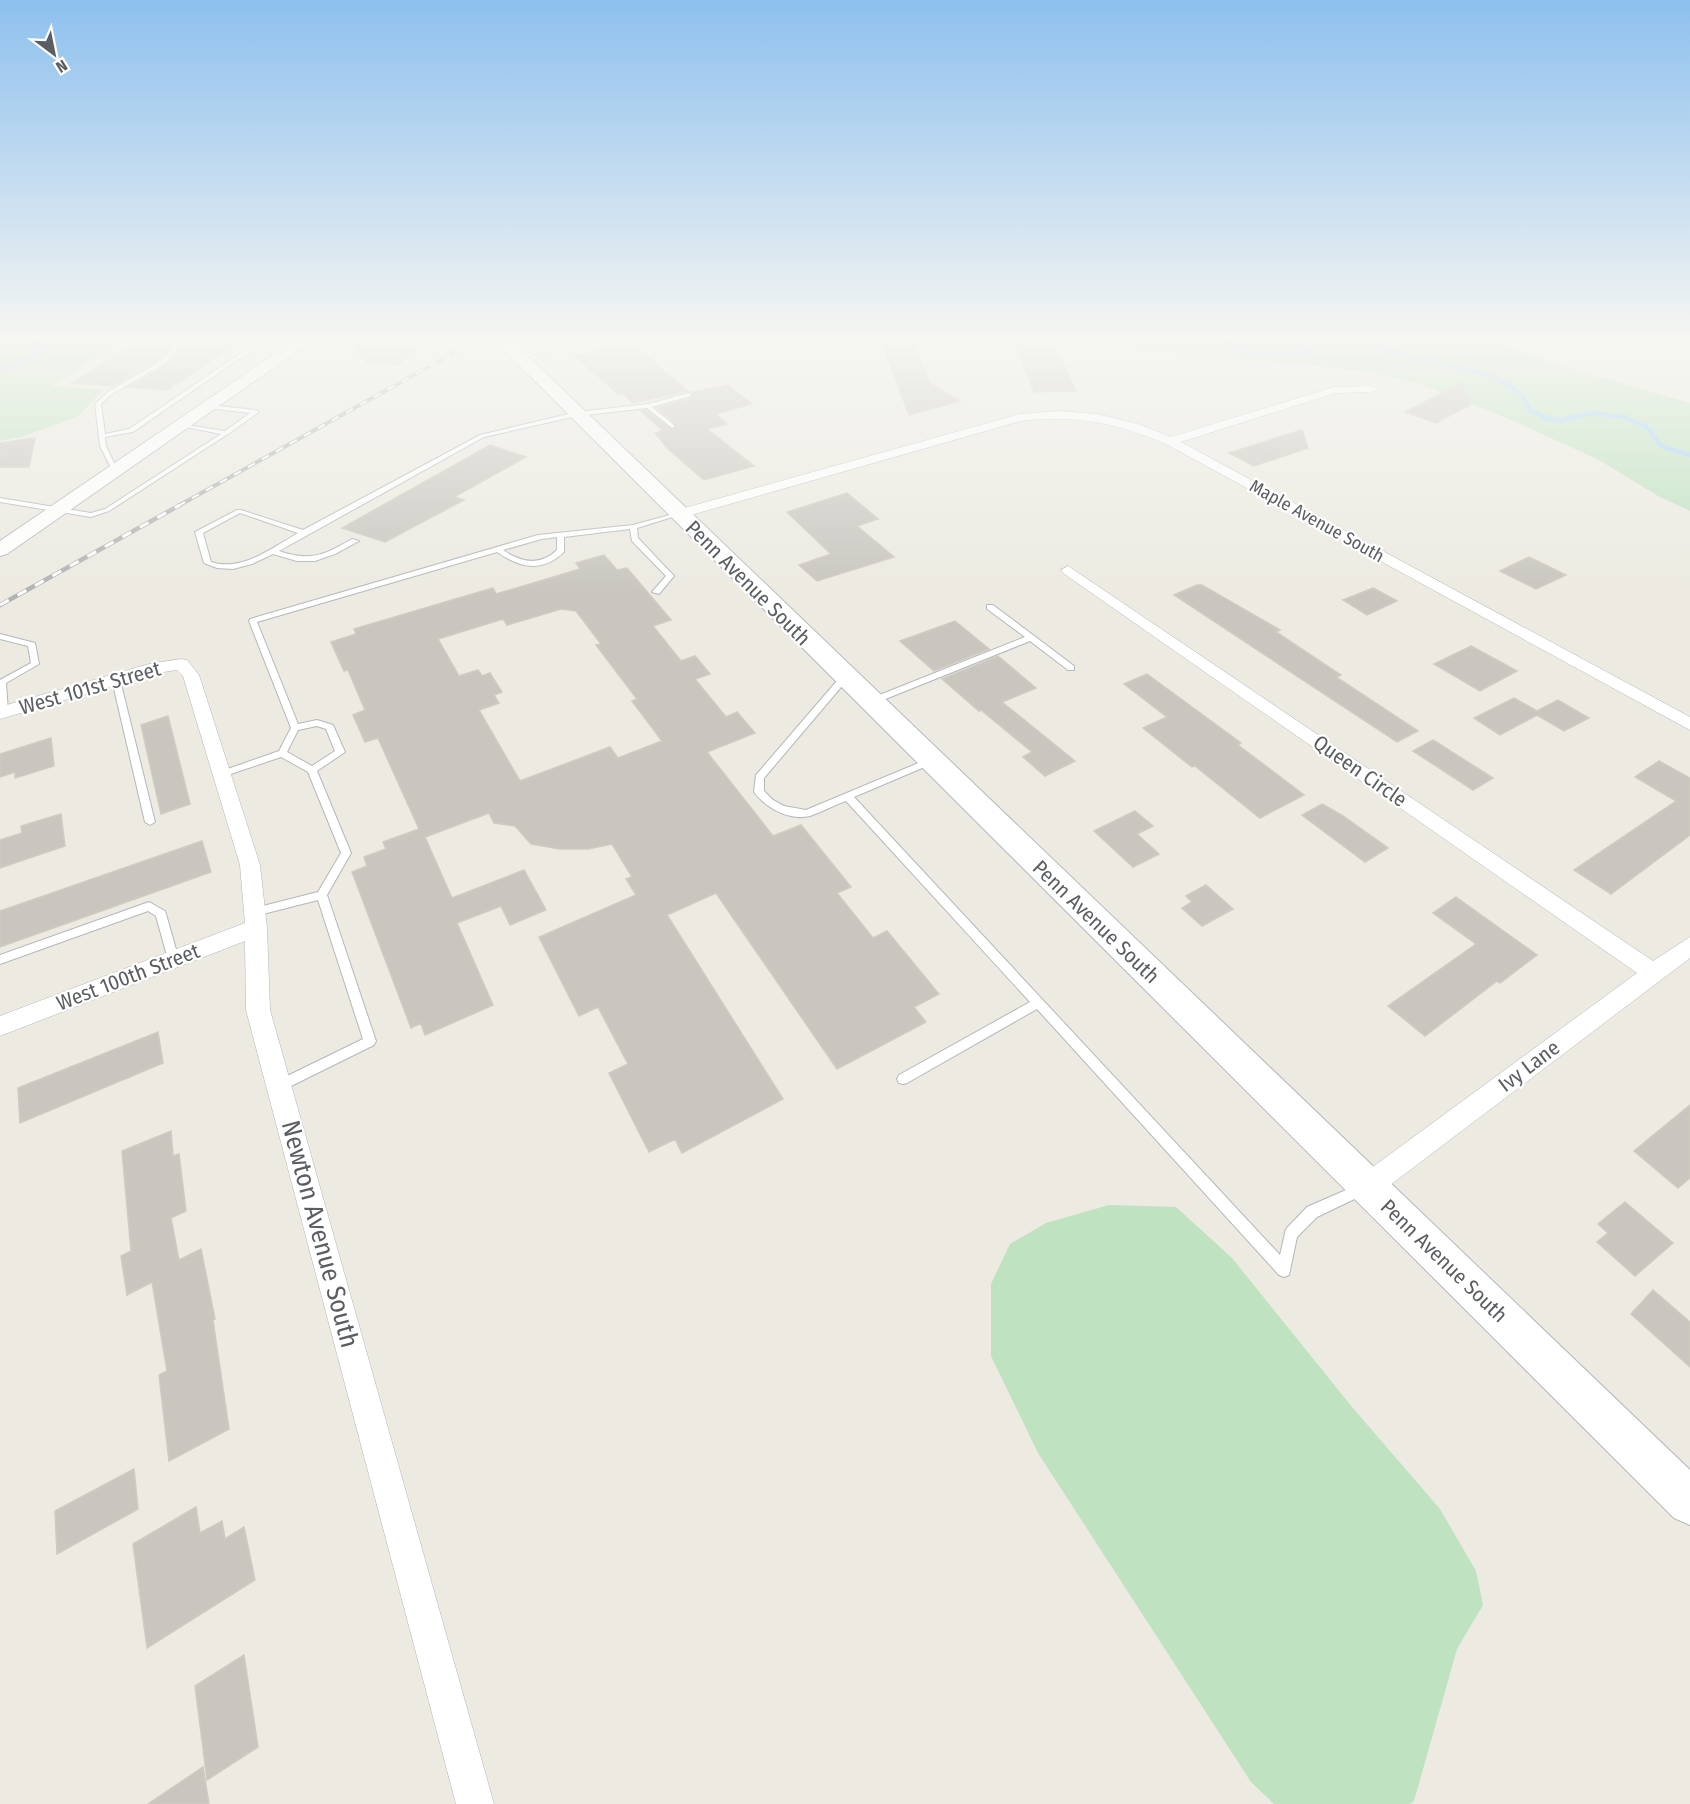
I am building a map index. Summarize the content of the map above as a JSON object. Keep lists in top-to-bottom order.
{
  "streets": {
    "main road": ["Penn Avenue South"],
    "street": [
      "Maple Avenue South",
      "West 101st Street",
      "Queen Circle",
      "West 100th Street",
      "Ivy Lane",
      "Newton Avenue South"
    ]
  },
  "crossings": [
    ["Maple Avenue South", "Penn Avenue South"],
    ["Penn Avenue South", "Ivy Lane"],
    ["West 101st Street", "Newton Avenue South"],
    ["Queen Circle", "Ivy Lane"],
    ["West 100th Street", "Newton Avenue South"]
  ],
  "north": "bottom right"
}
